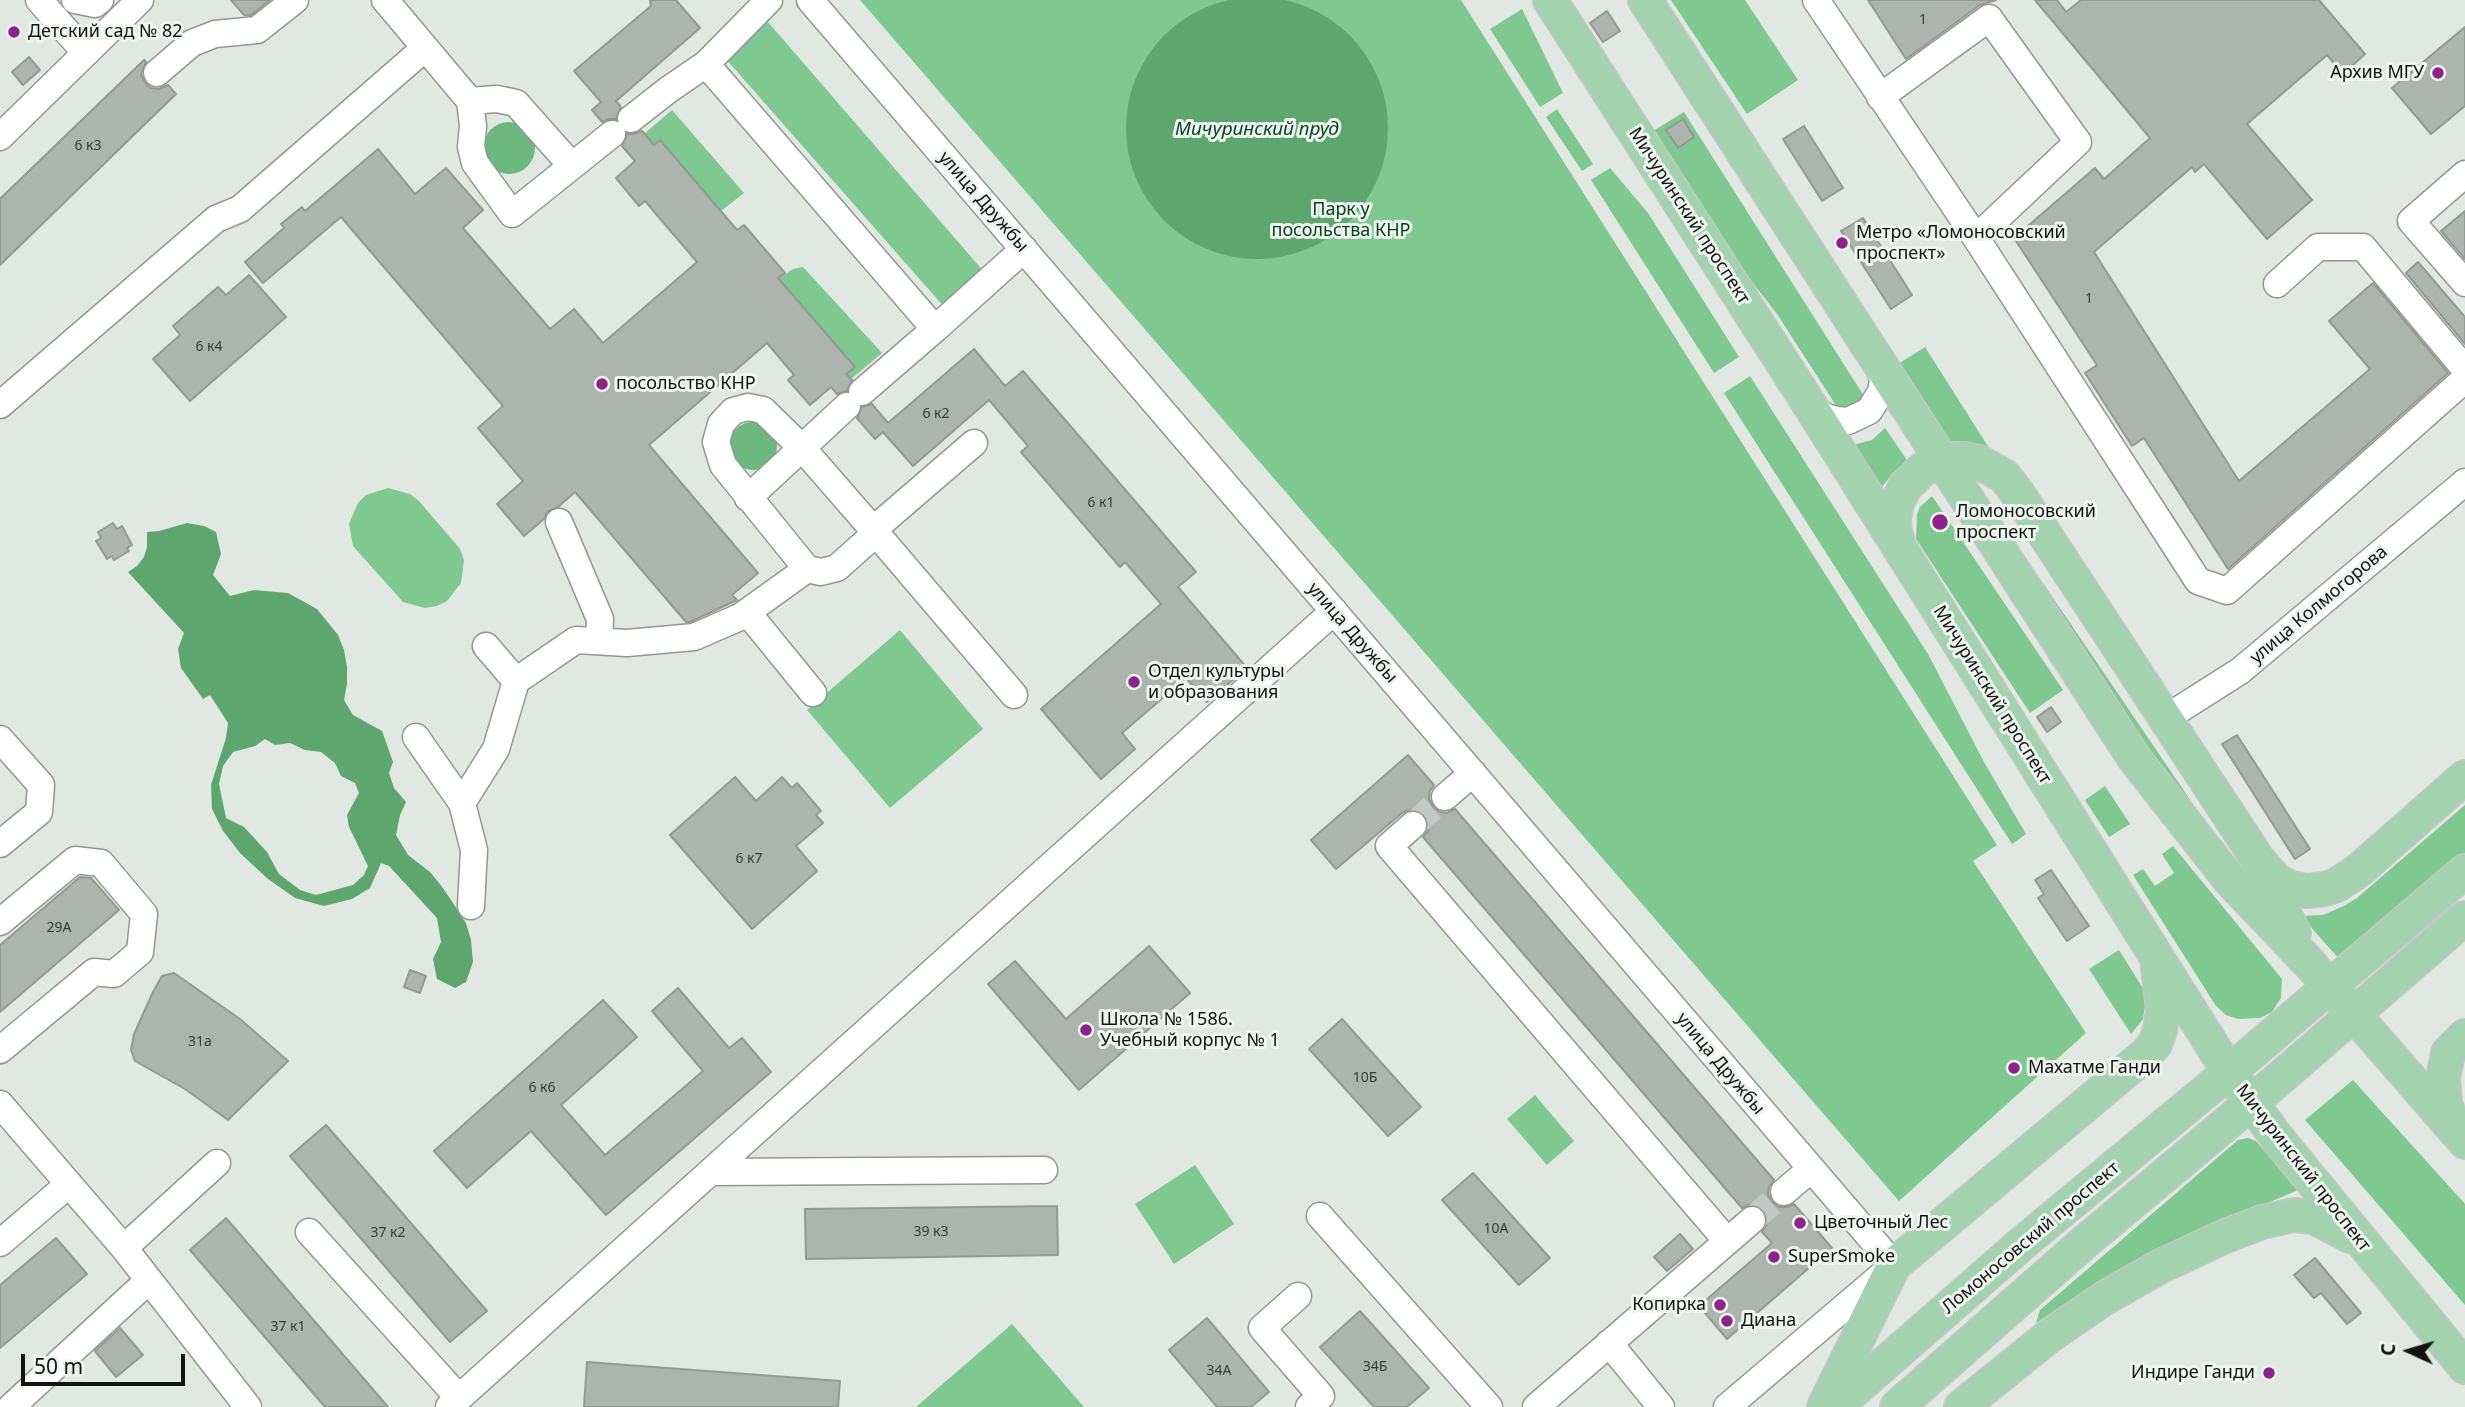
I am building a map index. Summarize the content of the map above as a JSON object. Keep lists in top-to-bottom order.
{
  "streets": {
    "main road": ["Мичуринский проспект", "Ломоносовский проспект"],
    "street": ["улица Дружбы", "улица Колмогорова"]
  },
  "crossings": [
    ["Мичуринский проспект", "Ломоносовский проспект"]
  ],
  "water": ["Мичуринский пруд"],
  "parks": ["Парк у посольства КНР"],
  "places": [
    "Детский сад № 82",
    "Архив МГУ",
    "Метро «Ломоносовский проспект»",
    "посольство КНР",
    "Ломоносовский проспект",
    "Отдел культуры и образования",
    "Школа № 1586. Учебный корпус № 1",
    "Махатме Ганди",
    "Цветочный Лес",
    "SuperSmoke",
    "Копирка",
    "Диана",
    "Индире Ганди"
  ],
  "house_numbers": [
    "1",
    "6 к3",
    "1",
    "6 к4",
    "6 к2",
    "6 к1",
    "6 к7",
    "29А",
    "31а",
    "10Б",
    "6 к6",
    "10А",
    "39 к3",
    "37 к2",
    "37 к1",
    "34Б",
    "34А"
  ],
  "scale_bar": "50 m",
  "north": "left"
}
